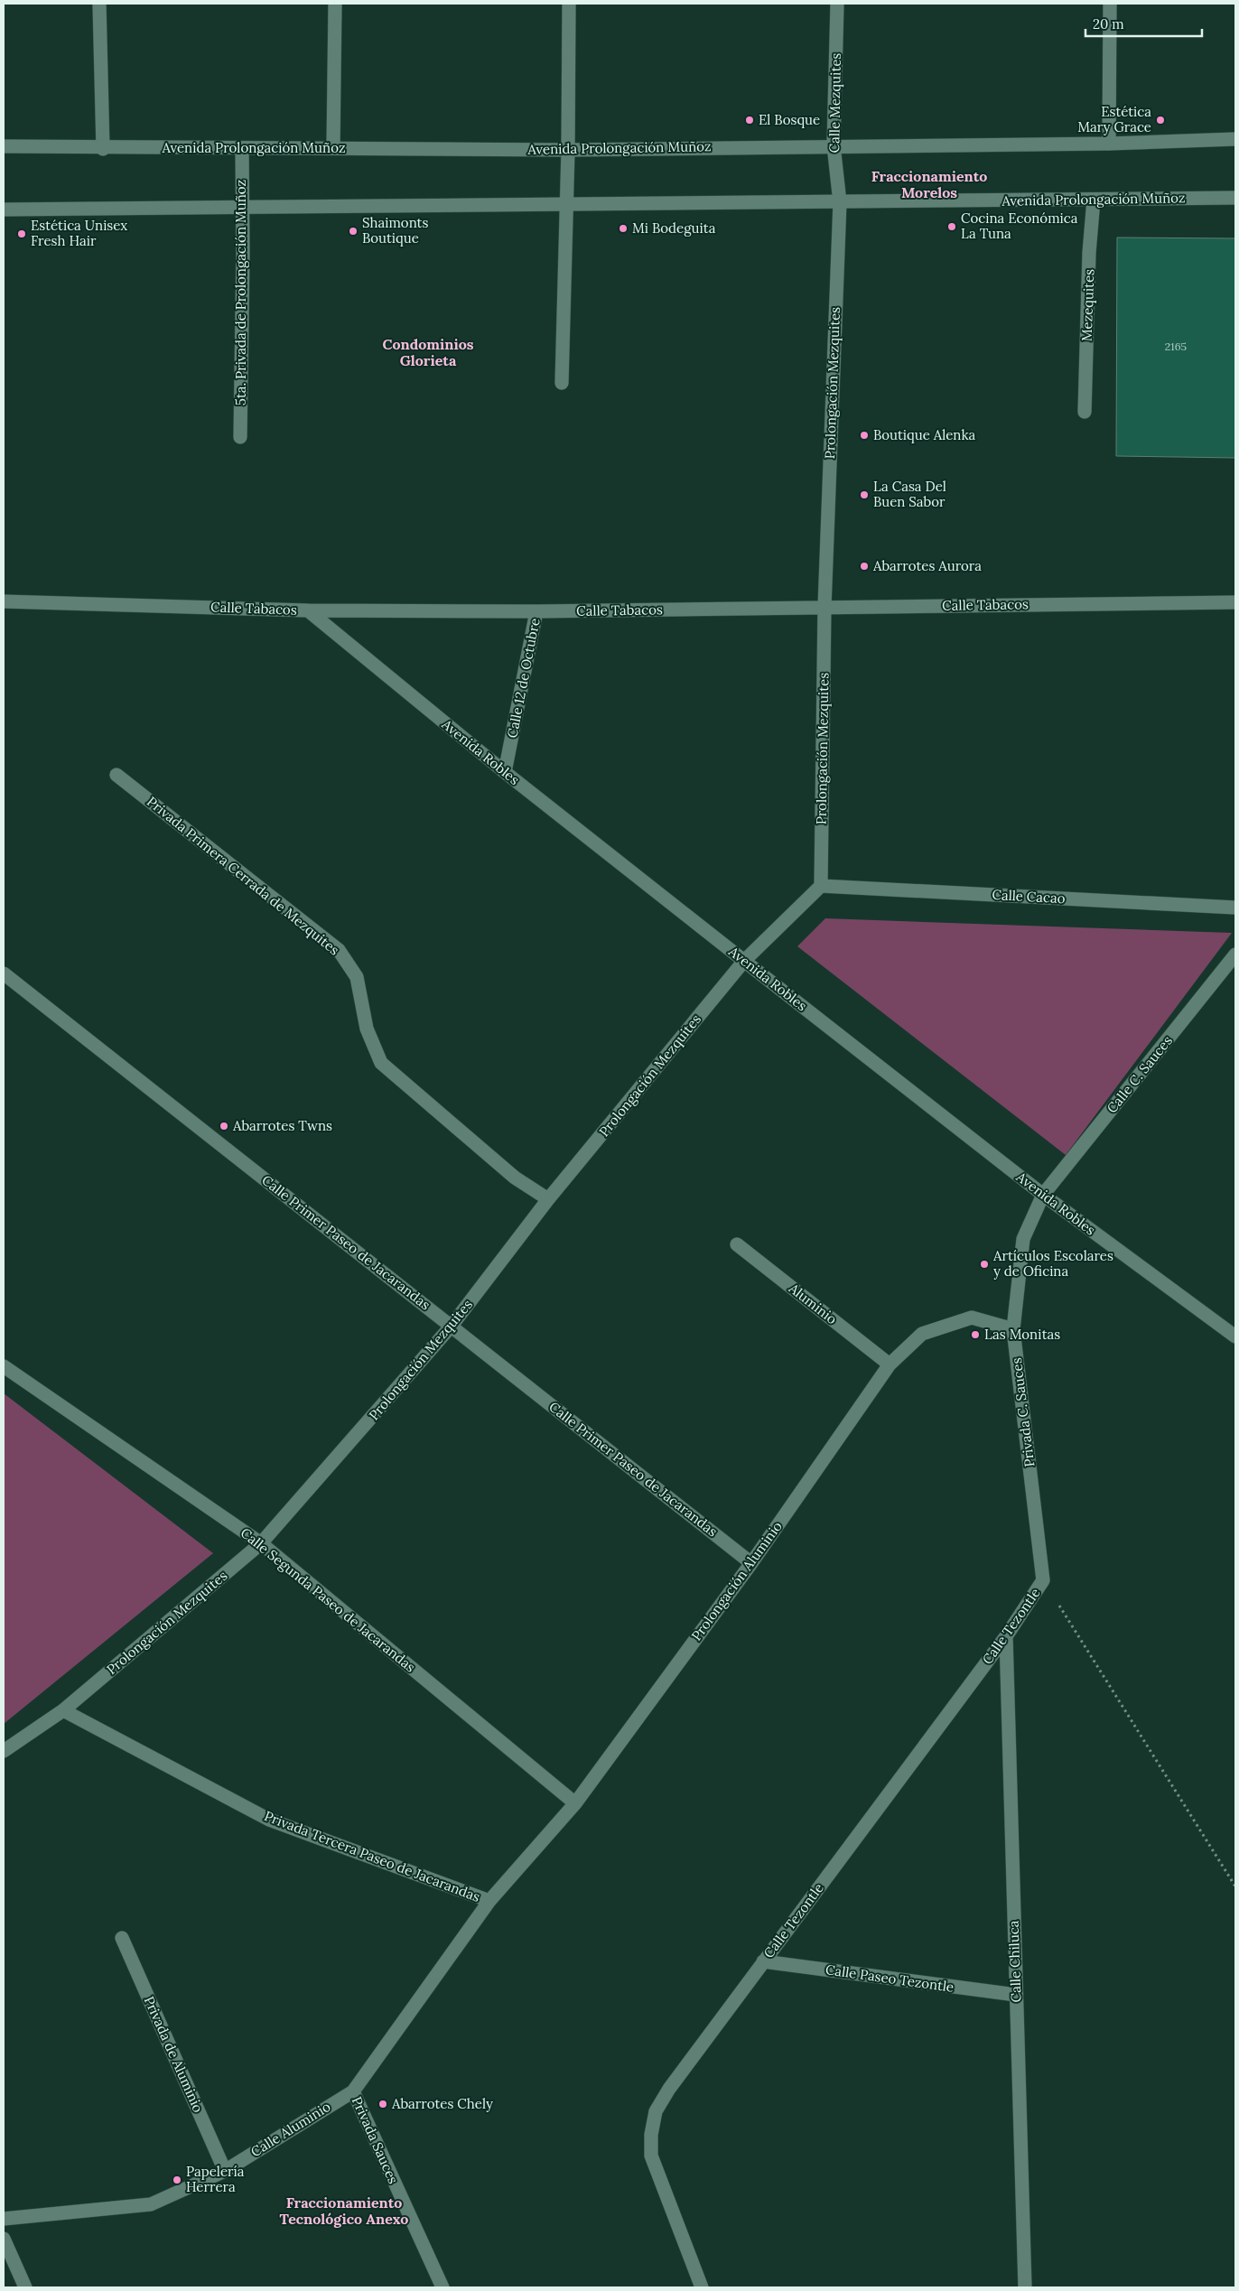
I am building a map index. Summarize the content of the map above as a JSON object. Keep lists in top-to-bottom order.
{
  "streets": {
    "street": [
      "Calle Mezquites",
      "Avenida Prolongación Muñoz",
      "5ta. Privada de Prolongación Muñoz",
      "Mezequites",
      "Prolongación Mezquites",
      "Calle Tabacos",
      "Calle 12 de Octubre",
      "Avenida Robles",
      "Privada Primera Cerrada de Mezquites",
      "Calle Cacao",
      "Calle C. Sauces",
      "Calle Primer Paseo de Jacarandas",
      "Aluminio",
      "Privada C. Sauces",
      "Prolongación Aluminio",
      "Calle Segunda Paseo de Jacarandas",
      "Calle Tezontle",
      "Privada Tercera Paseo de Jacarandas",
      "Calle Chiluca",
      "Calle Paseo Tezontle",
      "Privada de Aluminio",
      "Calle Aluminio",
      "Privada Sauces"
    ]
  },
  "crossings": [
    ["Calle Mezquites", "Avenida Prolongación Muñoz"],
    ["Calle Mezquites", "Prolongación Mezquites"],
    ["Avenida Prolongación Muñoz", "5ta. Privada de Prolongación Muñoz"],
    ["Avenida Prolongación Muñoz", "Mezequites"],
    ["Avenida Prolongación Muñoz", "Prolongación Mezquites"],
    ["Prolongación Mezquites", "Calle Tabacos"],
    ["Prolongación Mezquites", "Avenida Robles"],
    ["Prolongación Mezquites", "Privada Primera Cerrada de Mezquites"],
    ["Prolongación Mezquites", "Calle Cacao"],
    ["Prolongación Mezquites", "Calle Primer Paseo de Jacarandas"],
    ["Prolongación Mezquites", "Calle Segunda Paseo de Jacarandas"],
    ["Prolongación Mezquites", "Privada Tercera Paseo de Jacarandas"],
    ["Calle Tabacos", "Calle 12 de Octubre"],
    ["Calle Tabacos", "Avenida Robles"],
    ["Calle 12 de Octubre", "Avenida Robles"],
    ["Avenida Robles", "Calle C. Sauces"],
    ["Avenida Robles", "Privada C. Sauces"],
    ["Calle C. Sauces", "Privada C. Sauces"],
    ["Calle Primer Paseo de Jacarandas", "Prolongación Aluminio"],
    ["Aluminio", "Prolongación Aluminio"],
    ["Privada C. Sauces", "Prolongación Aluminio"],
    ["Privada C. Sauces", "Calle Tezontle"],
    ["Prolongación Aluminio", "Calle Segunda Paseo de Jacarandas"],
    ["Prolongación Aluminio", "Privada Tercera Paseo de Jacarandas"],
    ["Prolongación Aluminio", "Calle Aluminio"],
    ["Calle Tezontle", "Calle Chiluca"],
    ["Calle Tezontle", "Calle Paseo Tezontle"],
    ["Privada Tercera Paseo de Jacarandas", "Calle Aluminio"],
    ["Calle Chiluca", "Calle Paseo Tezontle"],
    ["Privada de Aluminio", "Calle Aluminio"],
    ["Calle Aluminio", "Privada Sauces"]
  ],
  "districts": ["Fraccionamiento Morelos", "Condominios Glorieta", "Fraccionamiento Tecnológico Anexo"],
  "places": [
    "El Bosque",
    "Estética Mary Grace",
    "Cocina Económica La Tuna",
    "Mi Bodeguita",
    "Shaimonts Boutique",
    "Estética Unisex Fresh Hair",
    "Boutique Alenka",
    "La Casa Del Buen Sabor",
    "Abarrotes Aurora",
    "Abarrotes Twns",
    "Artículos Escolares y de Oficina",
    "Las Monitas",
    "Abarrotes Chely",
    "Papelería Herrera"
  ],
  "house_numbers": ["2165"],
  "scale_bar": "20 m"
}
